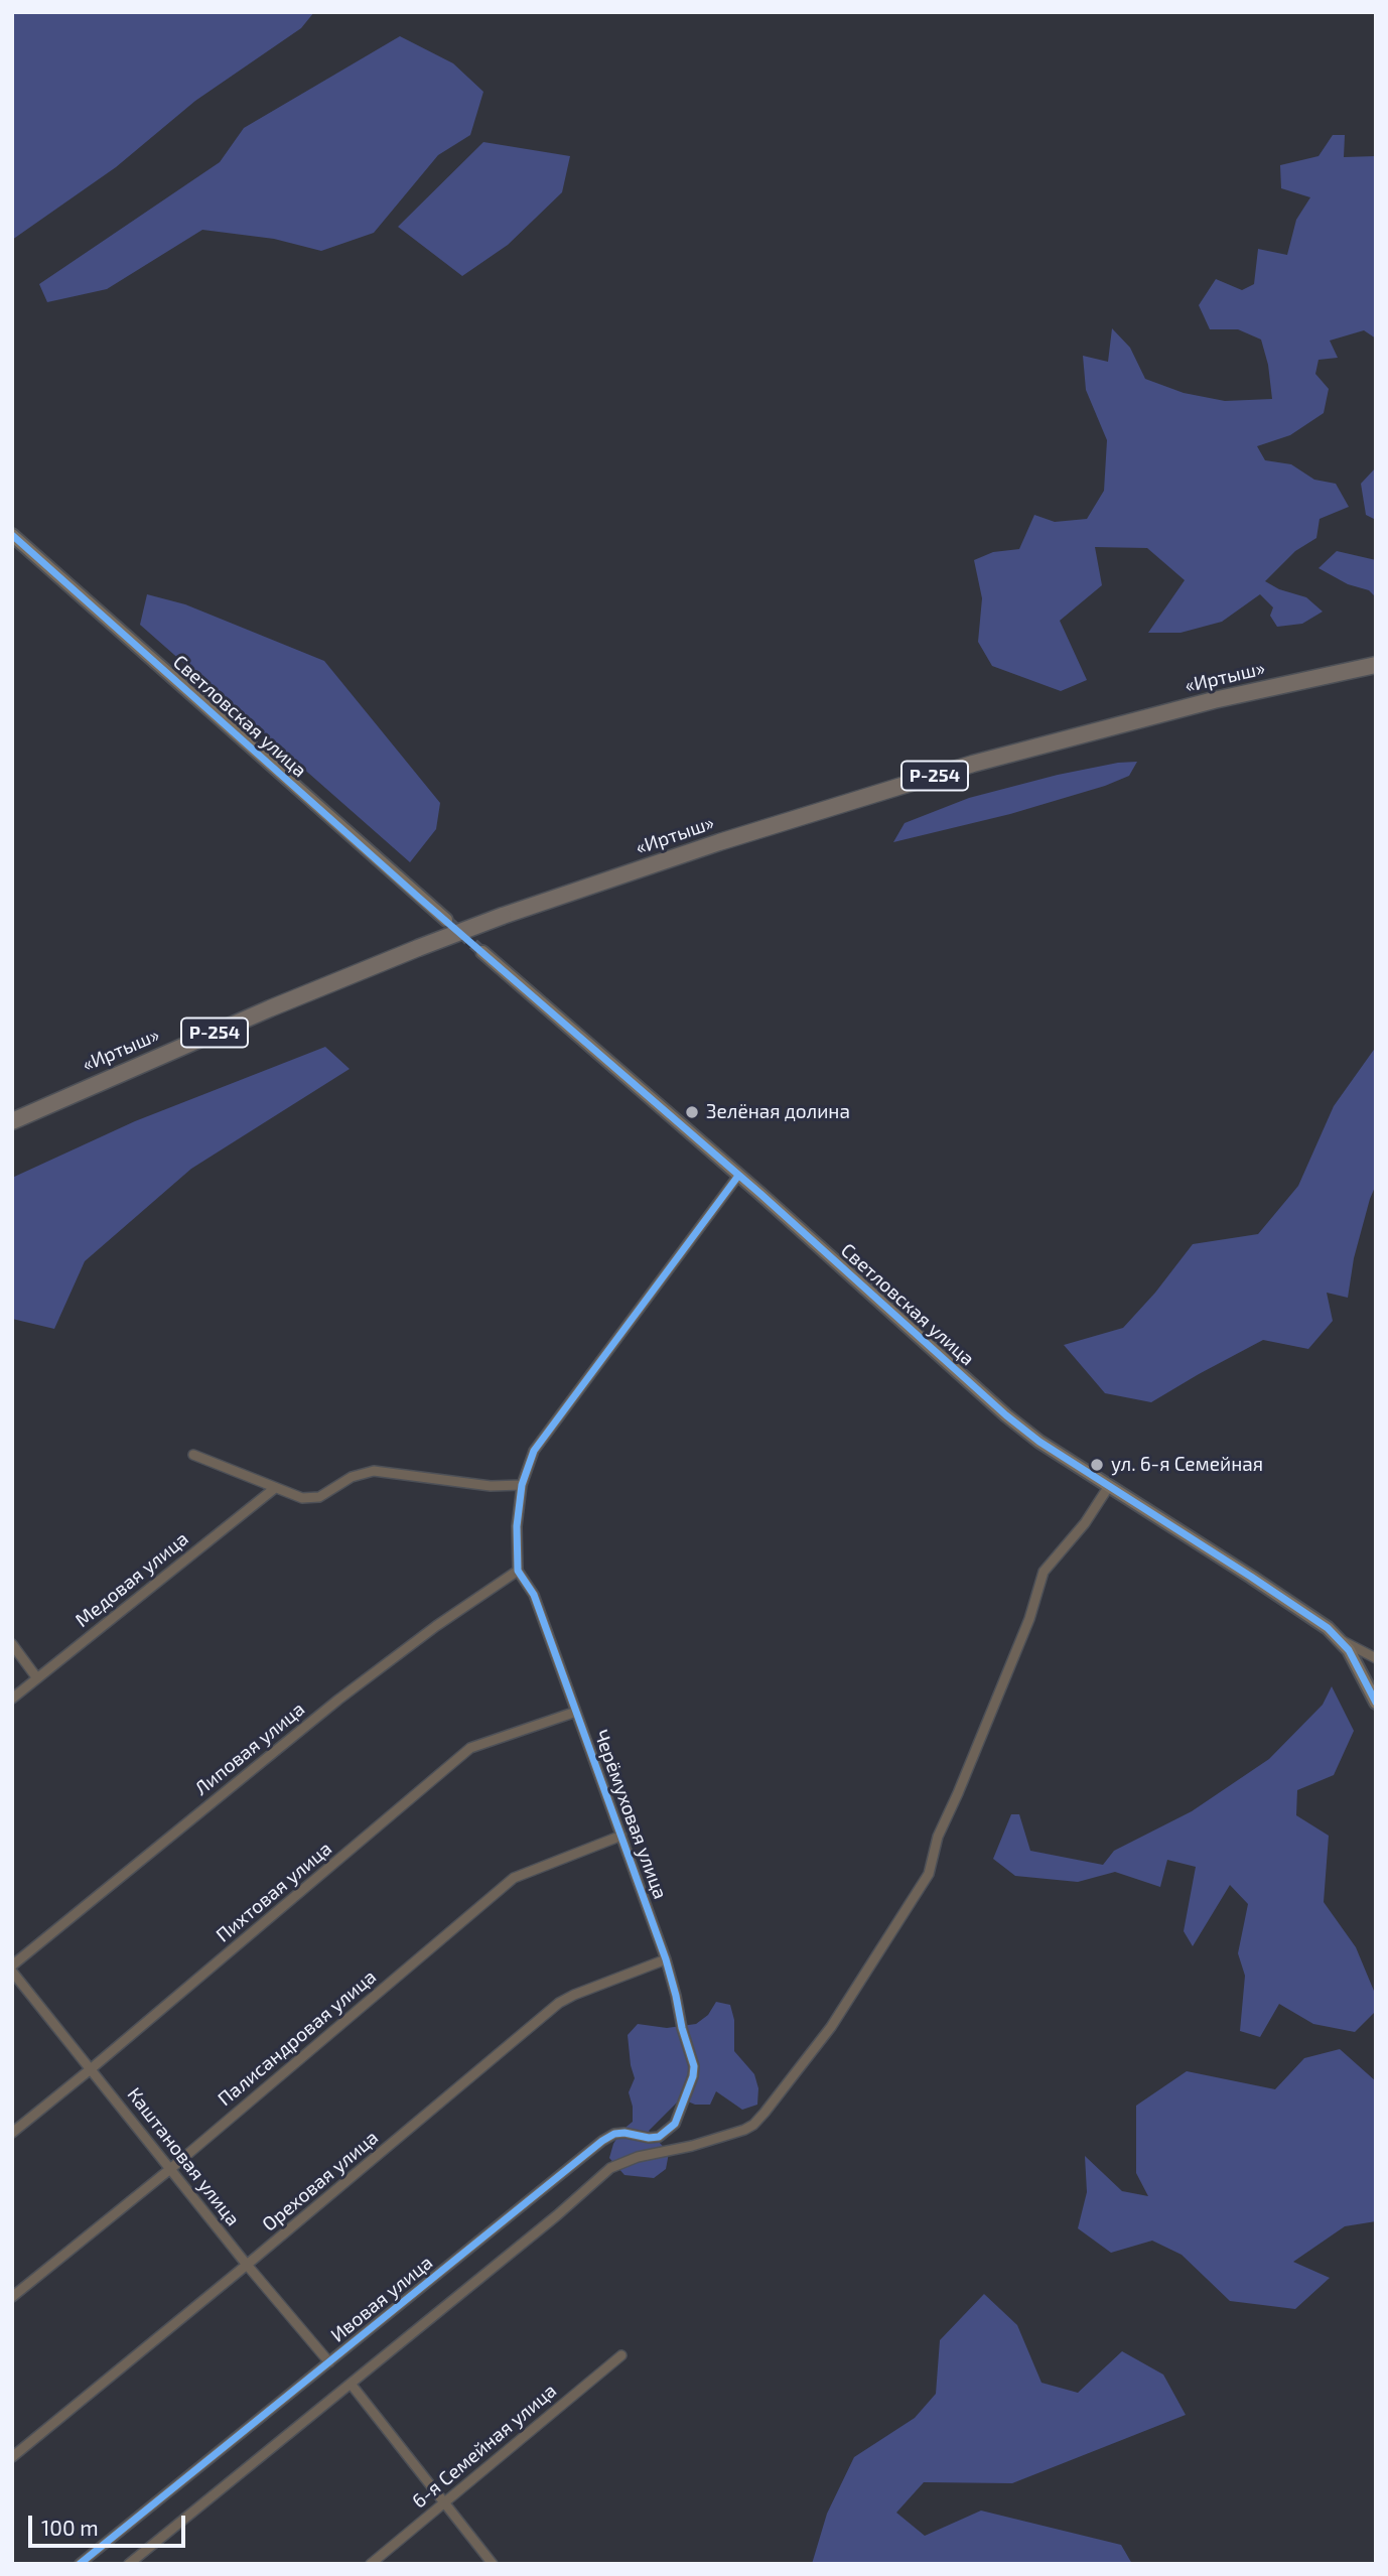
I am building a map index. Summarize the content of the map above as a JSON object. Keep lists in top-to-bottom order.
{
  "streets": {
    "highway": ["«Иртыш»", "Р-254"],
    "street": [
      "Светловская улица",
      "Медовая улица",
      "Липовая улица",
      "Черёмуховая улица",
      "Пихтовая улица",
      "Палисандровая улица",
      "Каштановая улица",
      "Ореховая улица",
      "Ивовая улица",
      "6-я Семейная улица"
    ]
  },
  "crossings": [
    ["Липовая улица", "Черёмуховая улица"],
    ["Черёмуховая улица", "Пихтовая улица"],
    ["Черёмуховая улица", "Палисандровая улица"],
    ["Черёмуховая улица", "Ореховая улица"],
    ["Черёмуховая улица", "Ивовая улица"],
    ["Пихтовая улица", "Каштановая улица"],
    ["Палисандровая улица", "Каштановая улица"],
    ["Каштановая улица", "Ореховая улица"],
    ["Каштановая улица", "Ивовая улица"]
  ],
  "places": ["Зелёная долина", "ул. 6-я Семейная"],
  "scale_bar": "100 m"
}
